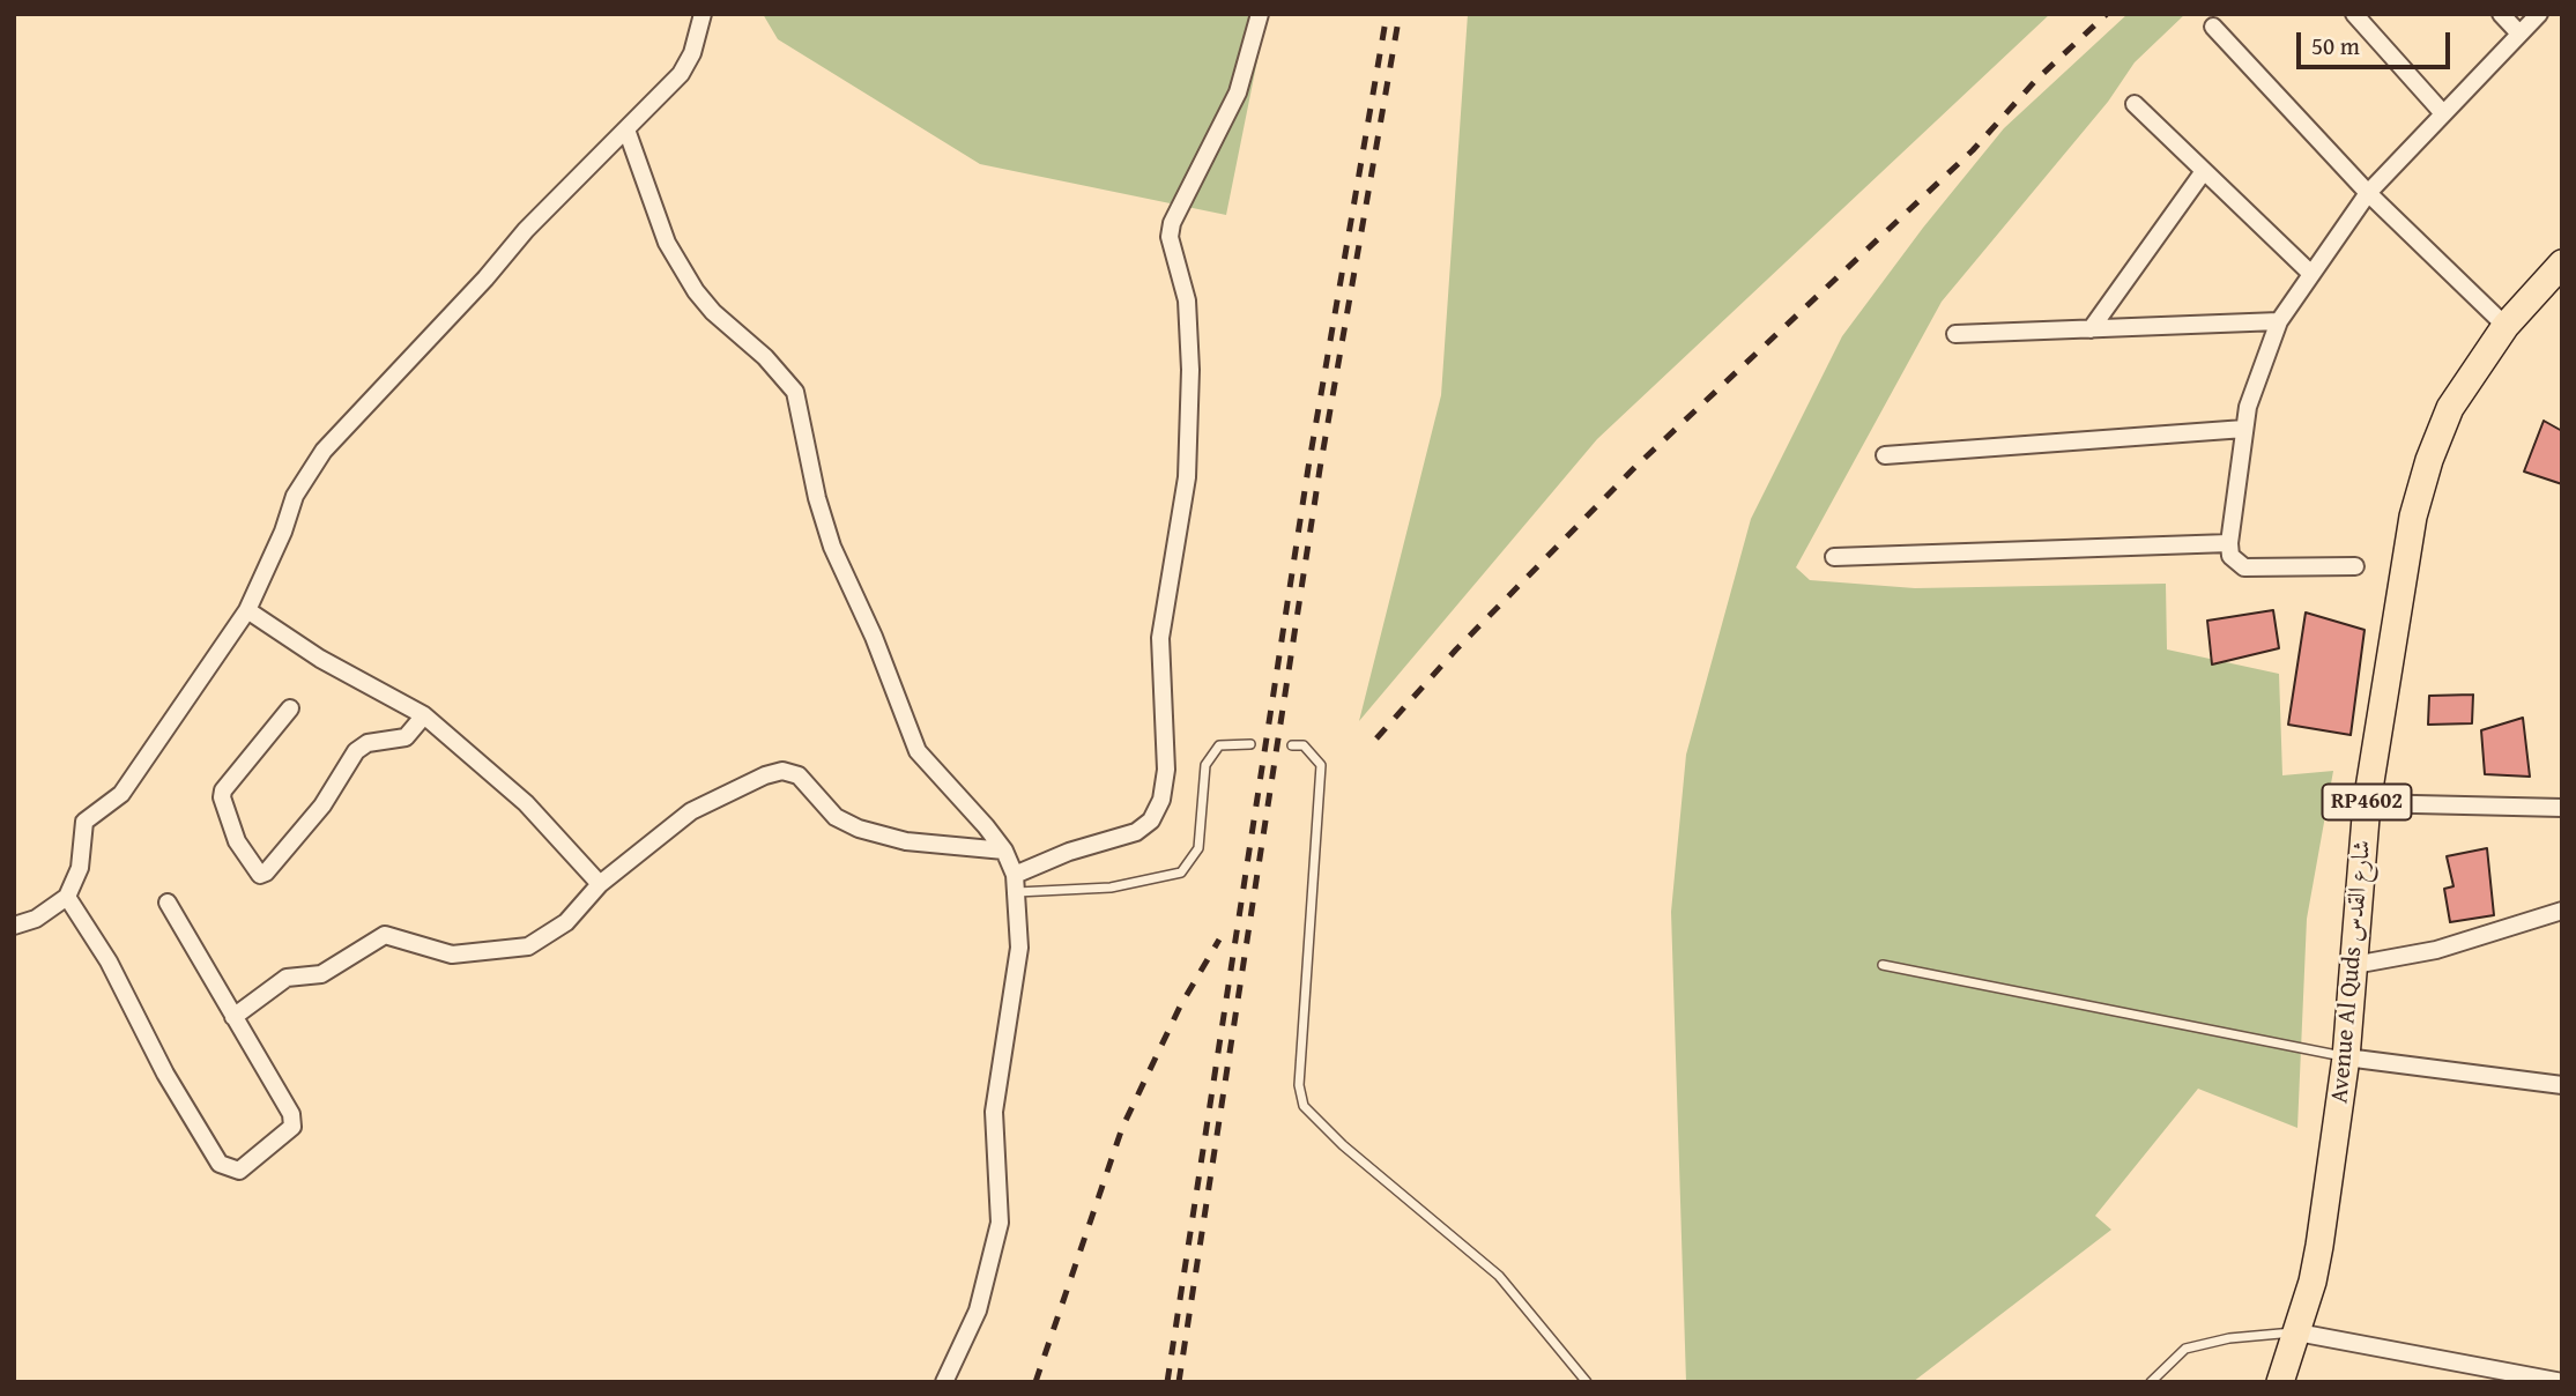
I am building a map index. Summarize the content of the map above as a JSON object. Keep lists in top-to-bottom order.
{
  "streets": {
    "main road": ["RP4602", "Avenue Al Quds شارع القدس"]
  },
  "scale_bar": "50 m"
}
